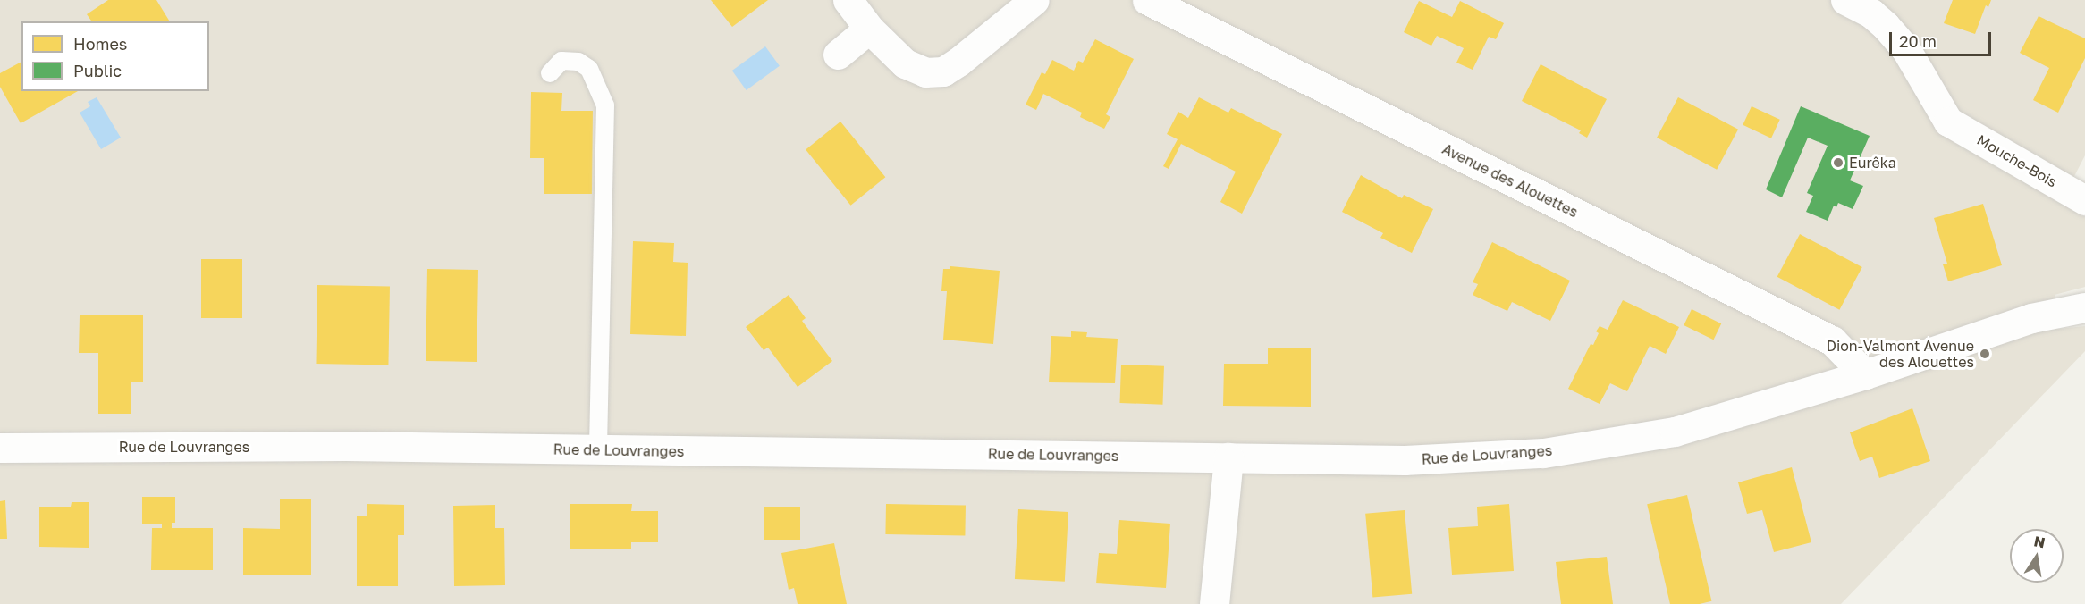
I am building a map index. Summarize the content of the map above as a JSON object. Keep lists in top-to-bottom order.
{
  "streets": {
    "street": ["Mouche-Bois", "Avenue des Alouettes", "Rue de Louvranges"]
  },
  "crossings": [
    ["Avenue des Alouettes", "Rue de Louvranges"]
  ],
  "places": ["Eurêka", "Dion-Valmont Avenue des Alouettes"],
  "legend": ["Homes", "Public"],
  "scale_bar": "20 m",
  "north": "top"
}
